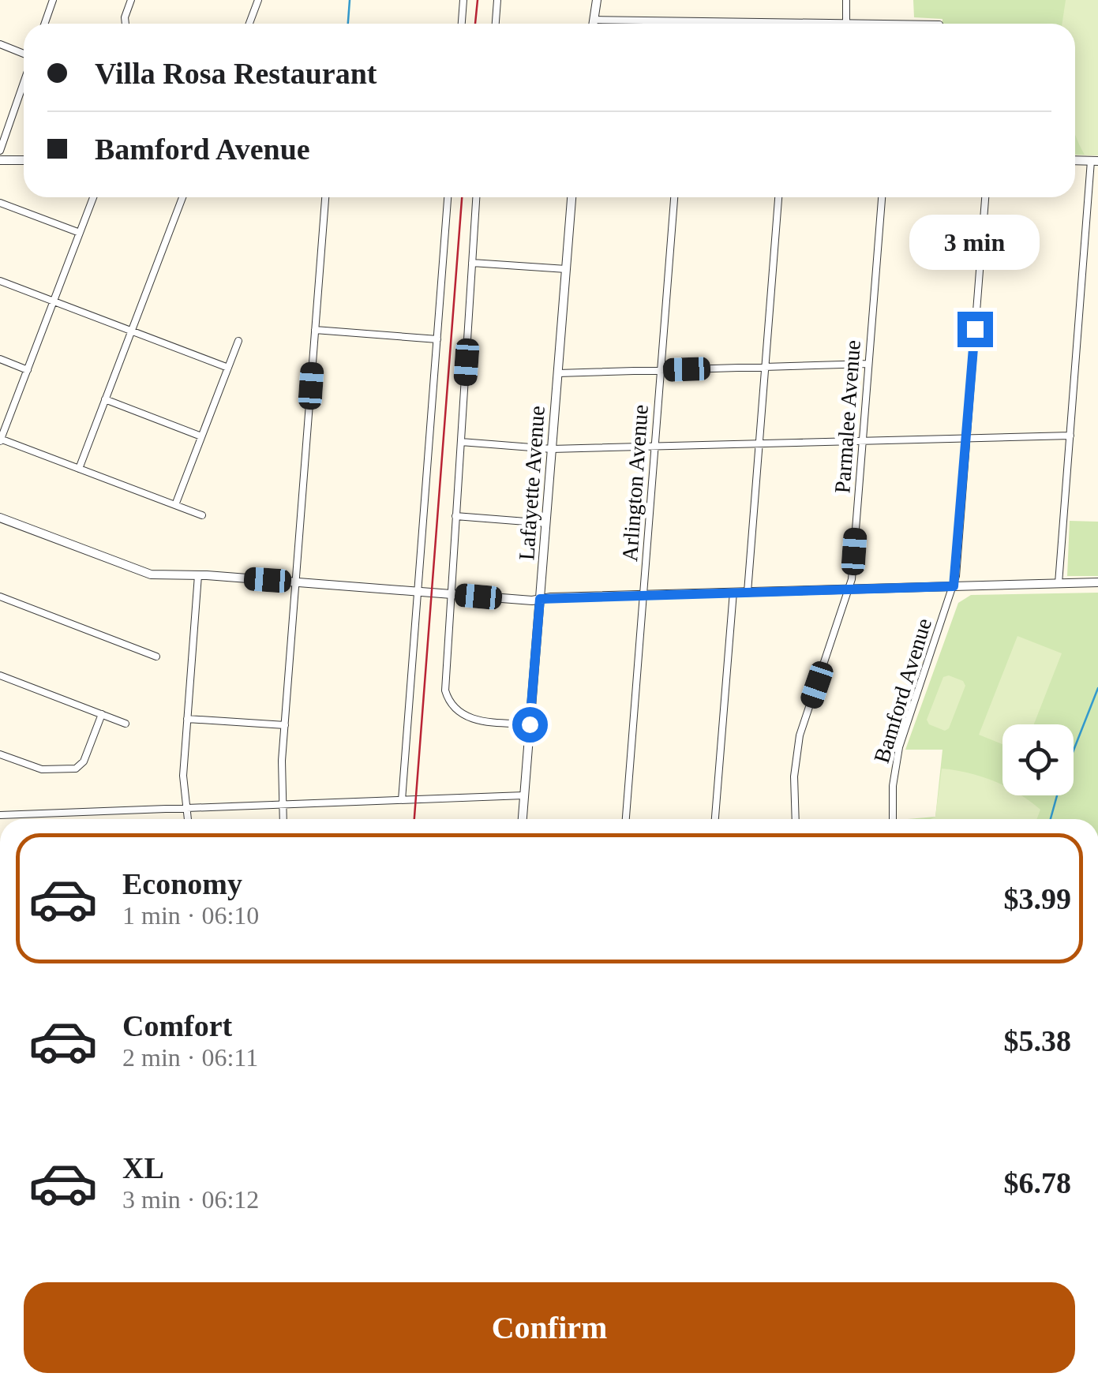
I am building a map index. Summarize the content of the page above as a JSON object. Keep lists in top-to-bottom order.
{
  "streets": {
    "street": [
      "Parmalee Avenue",
      "Lafayette Avenue",
      "Arlington Avenue",
      "Bamford Avenue"
    ]
  },
  "page": {
    "banner": ["Villa Rosa Restaurant", "Bamford Avenue"],
    "bubble": "3 min",
    "list": [
      {
        "name": "Economy",
        "note": "1 min · 06:10",
        "value": "$3.99"
      },
      {
        "name": "Comfort",
        "note": "2 min · 06:11",
        "value": "$5.38"
      },
      {
        "name": "XL",
        "note": "3 min · 06:12",
        "value": "$6.78"
      }
    ],
    "buttons": "Confirm"
  }
}
